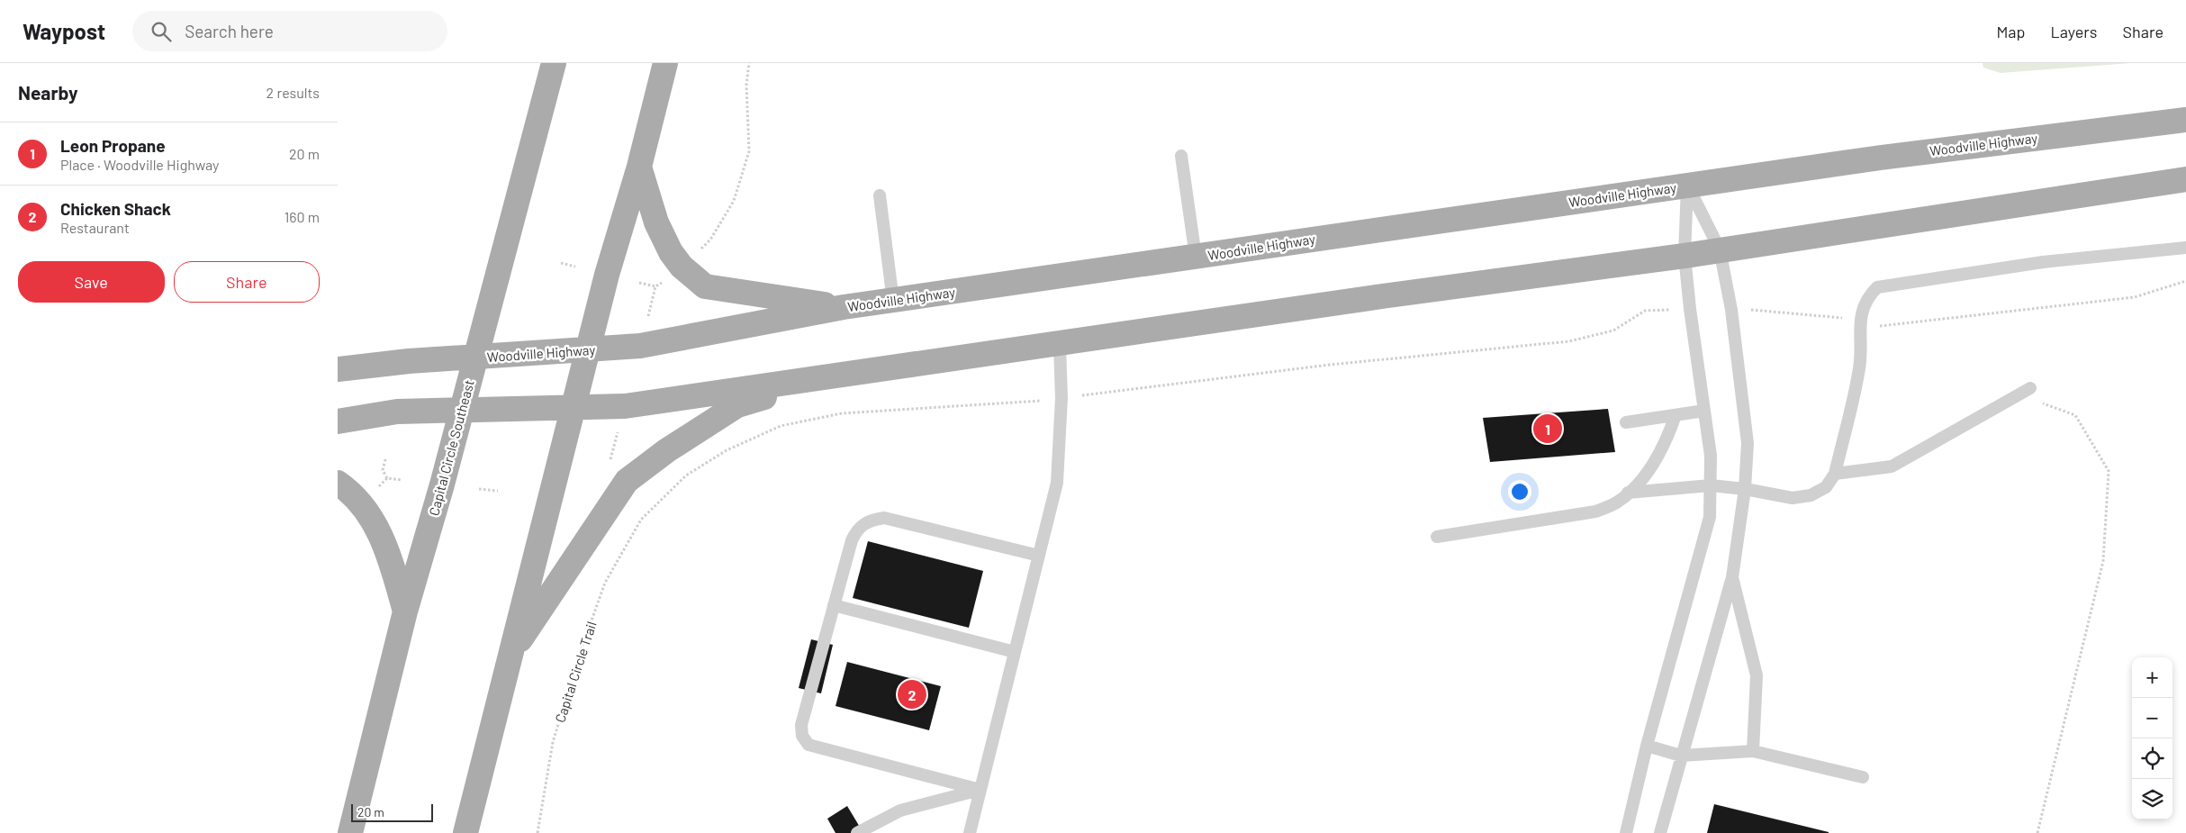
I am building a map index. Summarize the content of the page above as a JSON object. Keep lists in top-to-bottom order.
{
  "streets": {
    "main road": ["Woodville Highway", "Capital Circle Southeast"],
    "path": ["Capital Circle Trail"]
  },
  "crossings": [
    ["Woodville Highway", "Capital Circle Southeast"]
  ],
  "scale_bar": "20 m",
  "page": {
    "header": "Waypost",
    "search": "Search here",
    "nav": ["Map", "Layers", "Share"],
    "heading": ["Nearby", "2 results"],
    "list": [
      {
        "mark": "1",
        "name": "Leon Propane",
        "note": "Place · Woodville Highway",
        "value": "20 m"
      },
      {
        "mark": "2",
        "name": "Chicken Shack",
        "note": "Restaurant",
        "value": "160 m"
      }
    ],
    "buttons": ["Save", "Share"],
    "pins": ["1", "2"],
    "map_buttons": ["+", "−"],
    "scale": "20 m"
  }
}
